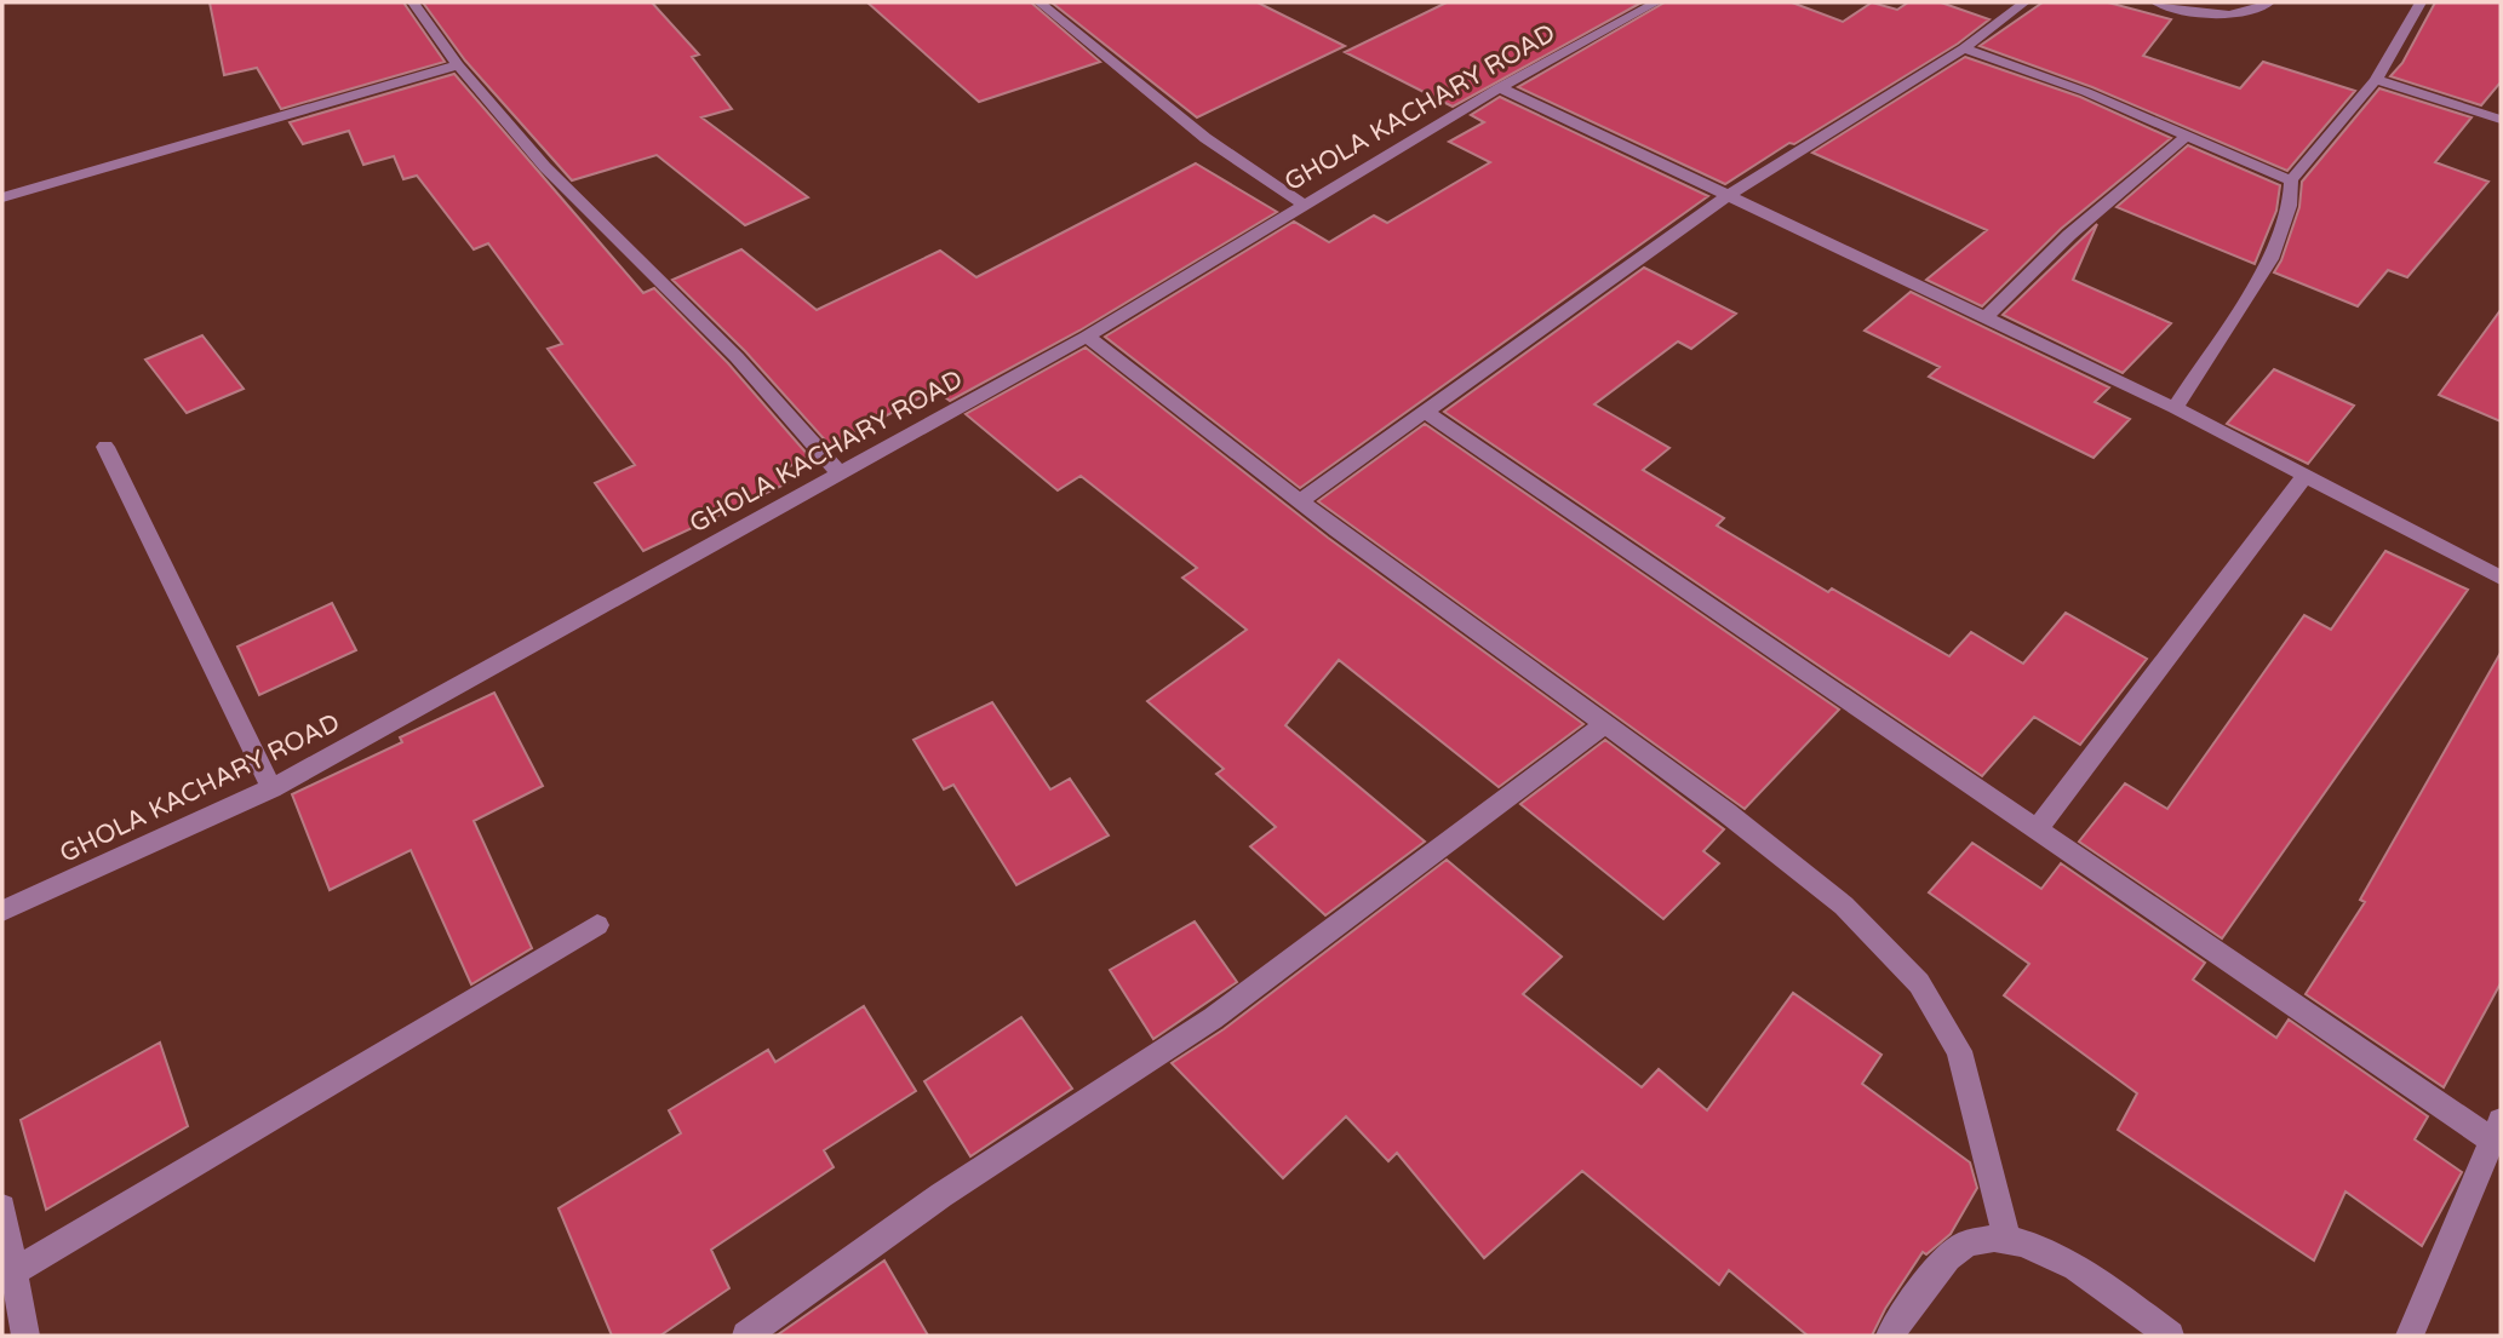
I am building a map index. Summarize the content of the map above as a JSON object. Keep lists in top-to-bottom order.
{
  "streets": {
    "street": ["GHOLA KACHARY ROAD"]
  }
}
